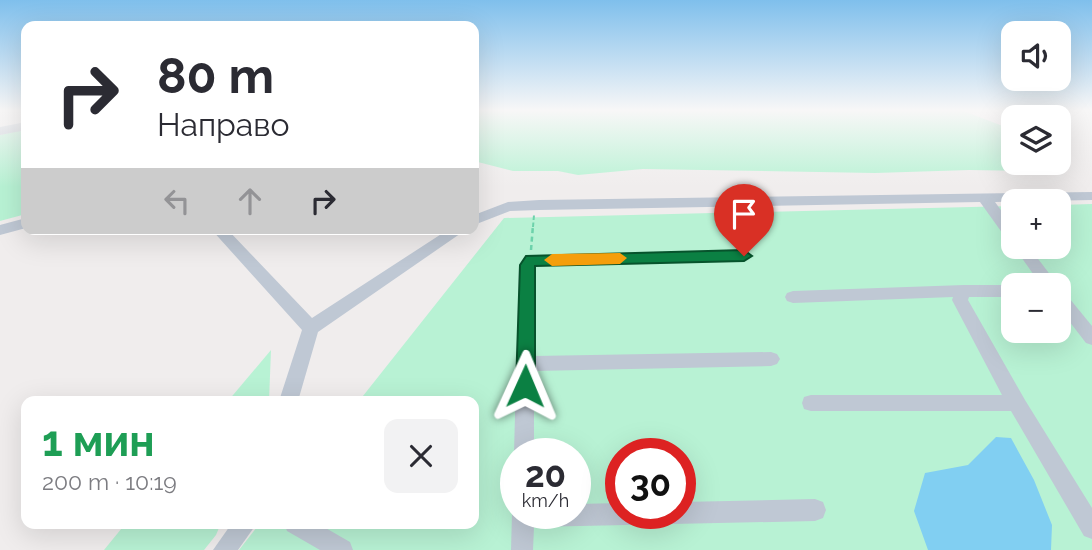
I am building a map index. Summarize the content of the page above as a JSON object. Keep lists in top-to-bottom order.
{
  "page": {
    "map_buttons": ["+", "−"],
    "turn": ["80 m", "Направо"],
    "heading": ["1 мин", "200 m · 10:19"],
    "speed": "20 km/h",
    "limit": "30"
  }
}
